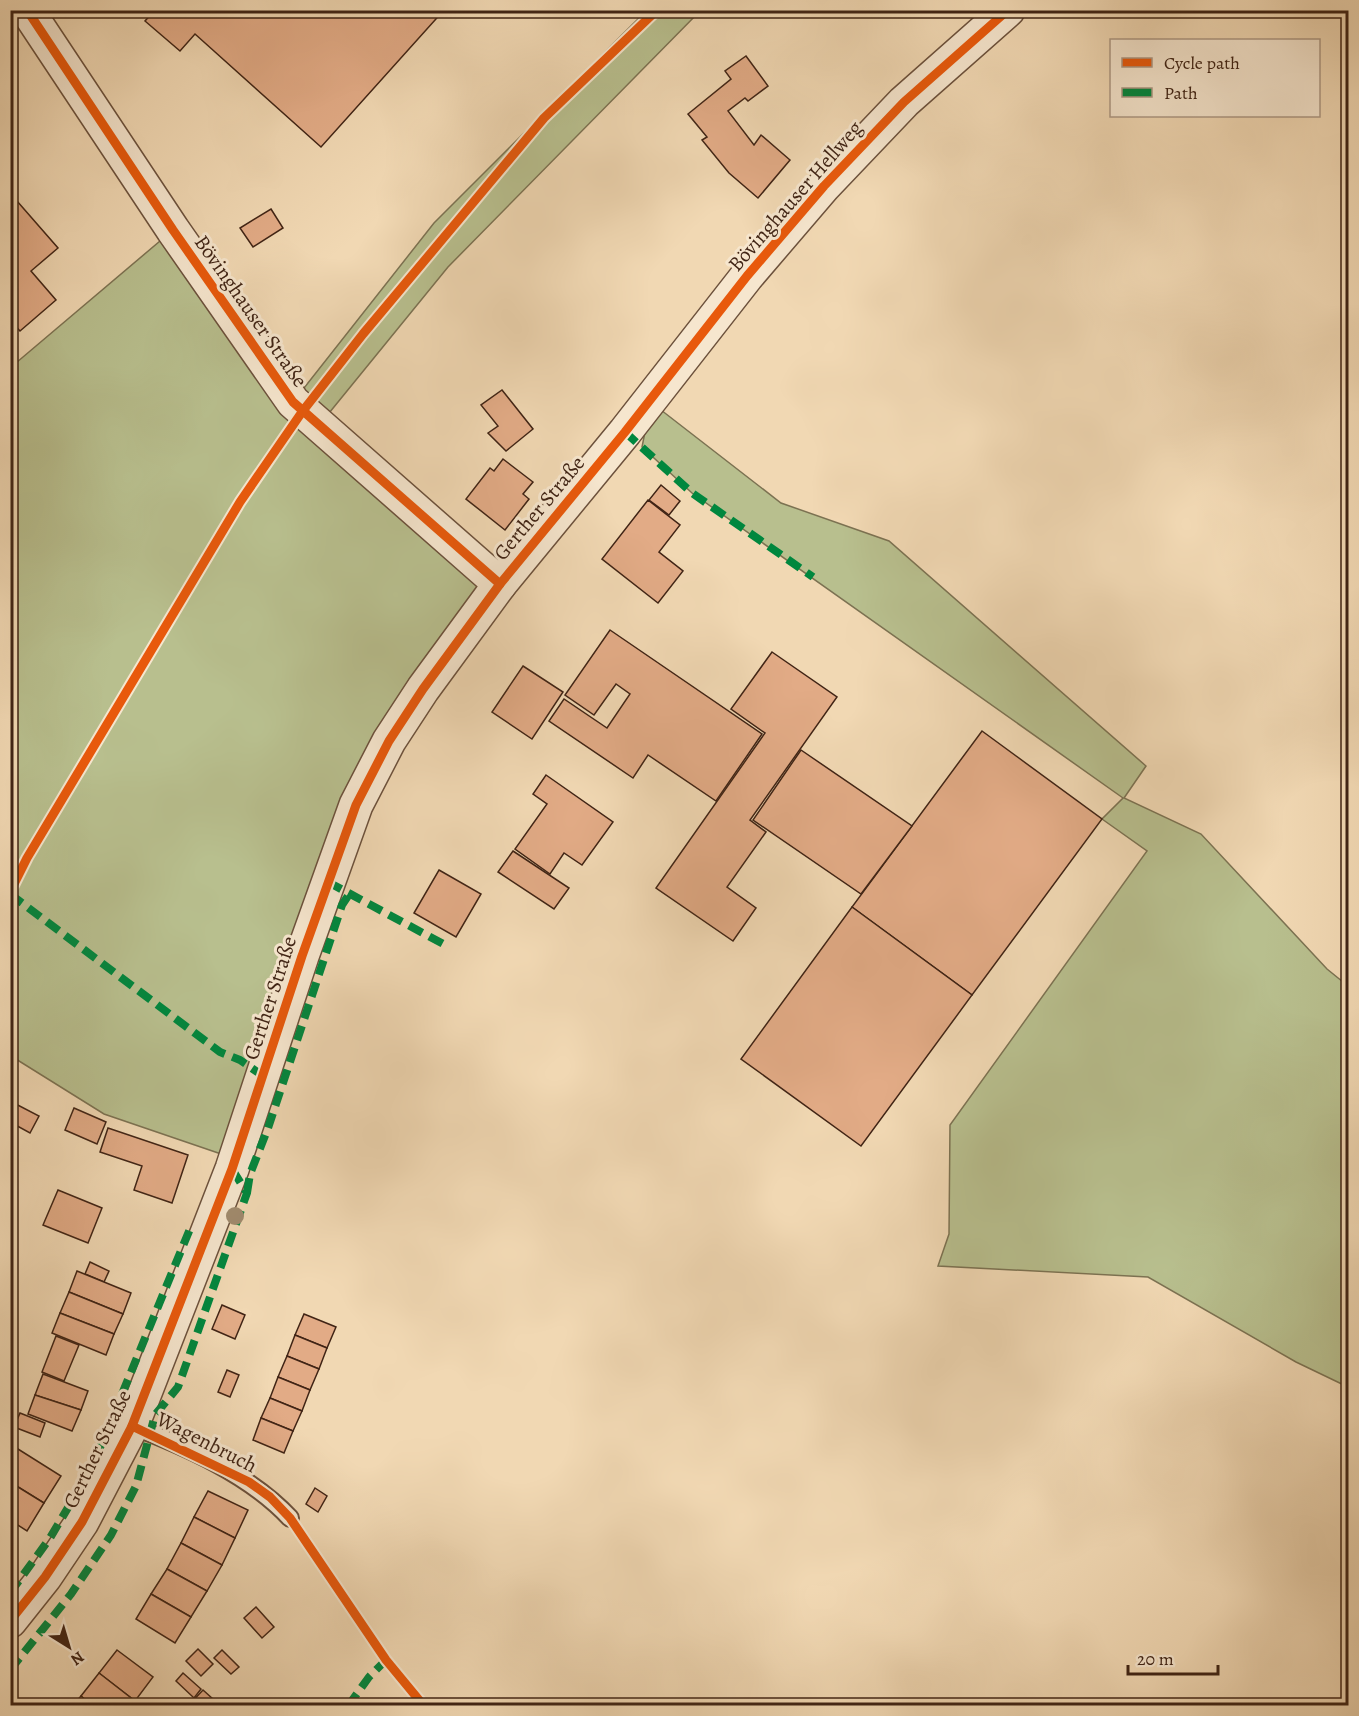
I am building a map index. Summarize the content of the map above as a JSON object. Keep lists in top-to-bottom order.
{
  "streets": {
    "street": ["Bövinghauser Hellweg", "Bövinghauser Straße", "Gerther Straße"],
    "lane": ["Wagenbruch"]
  },
  "crossings": [
    ["Bövinghauser Hellweg", "Gerther Straße"],
    ["Bövinghauser Straße", "Gerther Straße"],
    ["Gerther Straße", "Wagenbruch"]
  ],
  "legend": ["Cycle path", "Path"],
  "scale_bar": "20 m",
  "north": "bottom right"
}
